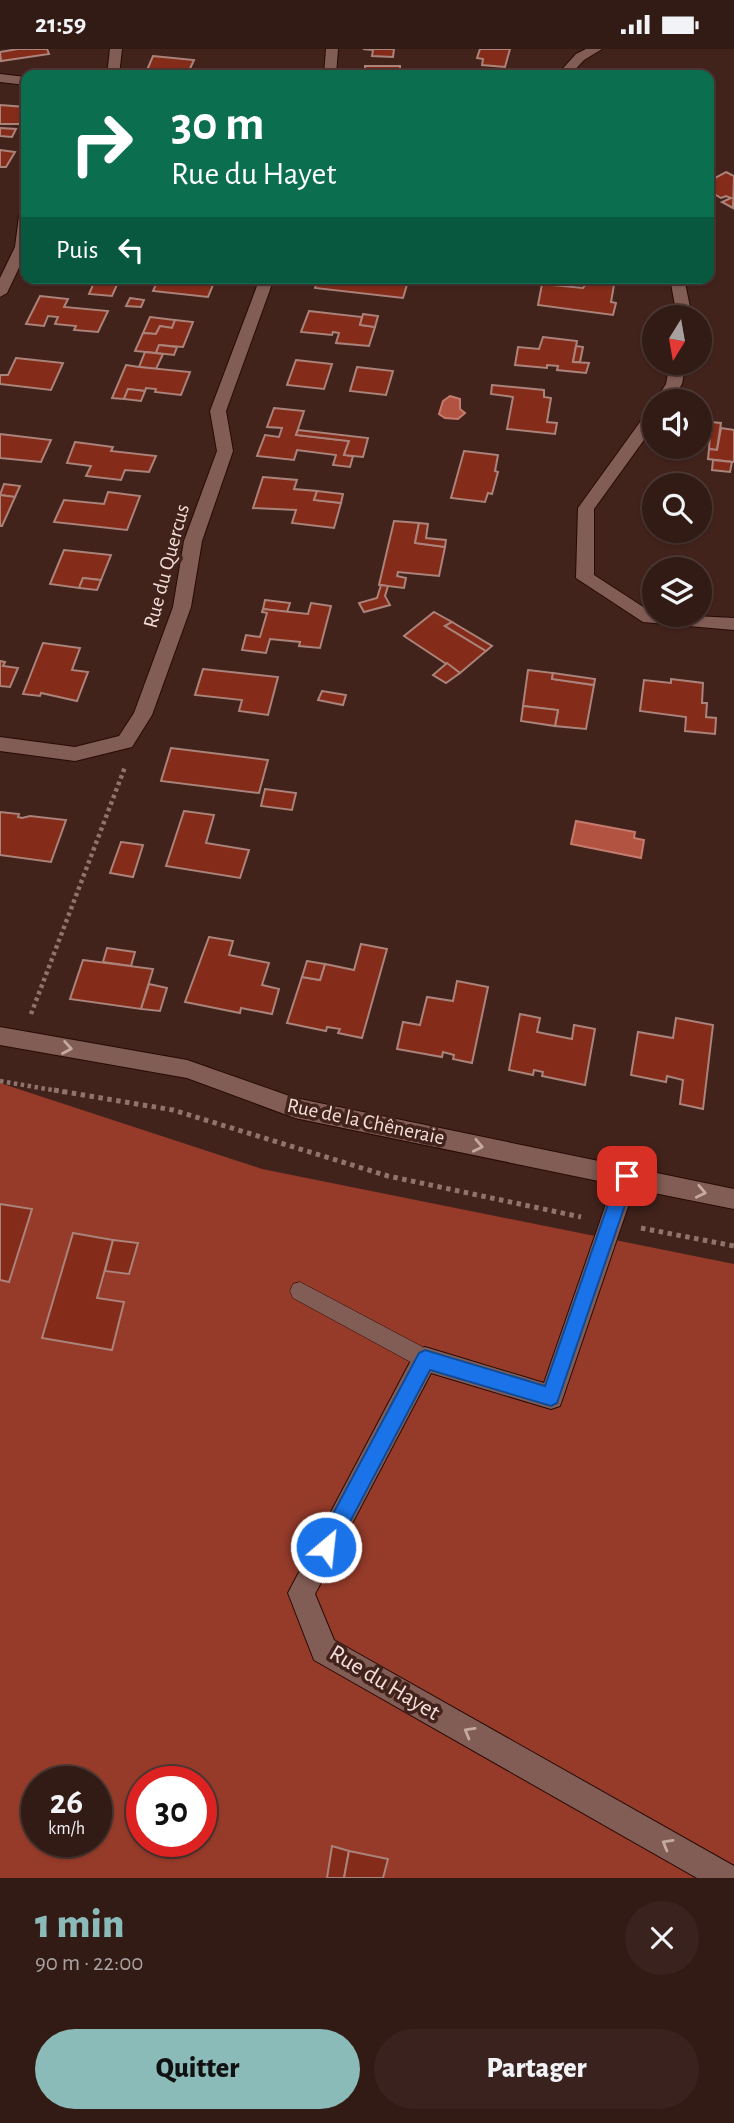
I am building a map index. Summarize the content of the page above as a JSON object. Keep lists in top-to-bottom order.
{
  "streets": {
    "street": ["Rue du Quercus", "Rue de la Chêneraie", "Rue du Hayet"]
  },
  "one_way": ["Rue de la Chêneraie"],
  "north": "bottom",
  "page": {
    "status": "21:59",
    "turn": ["30 m", "Rue du Hayet"],
    "then": "Puis",
    "speed": "26 km/h",
    "limit": "30",
    "heading": ["1 min", "90 m · 22:00"],
    "buttons": ["Quitter", "Partager"]
  }
}
